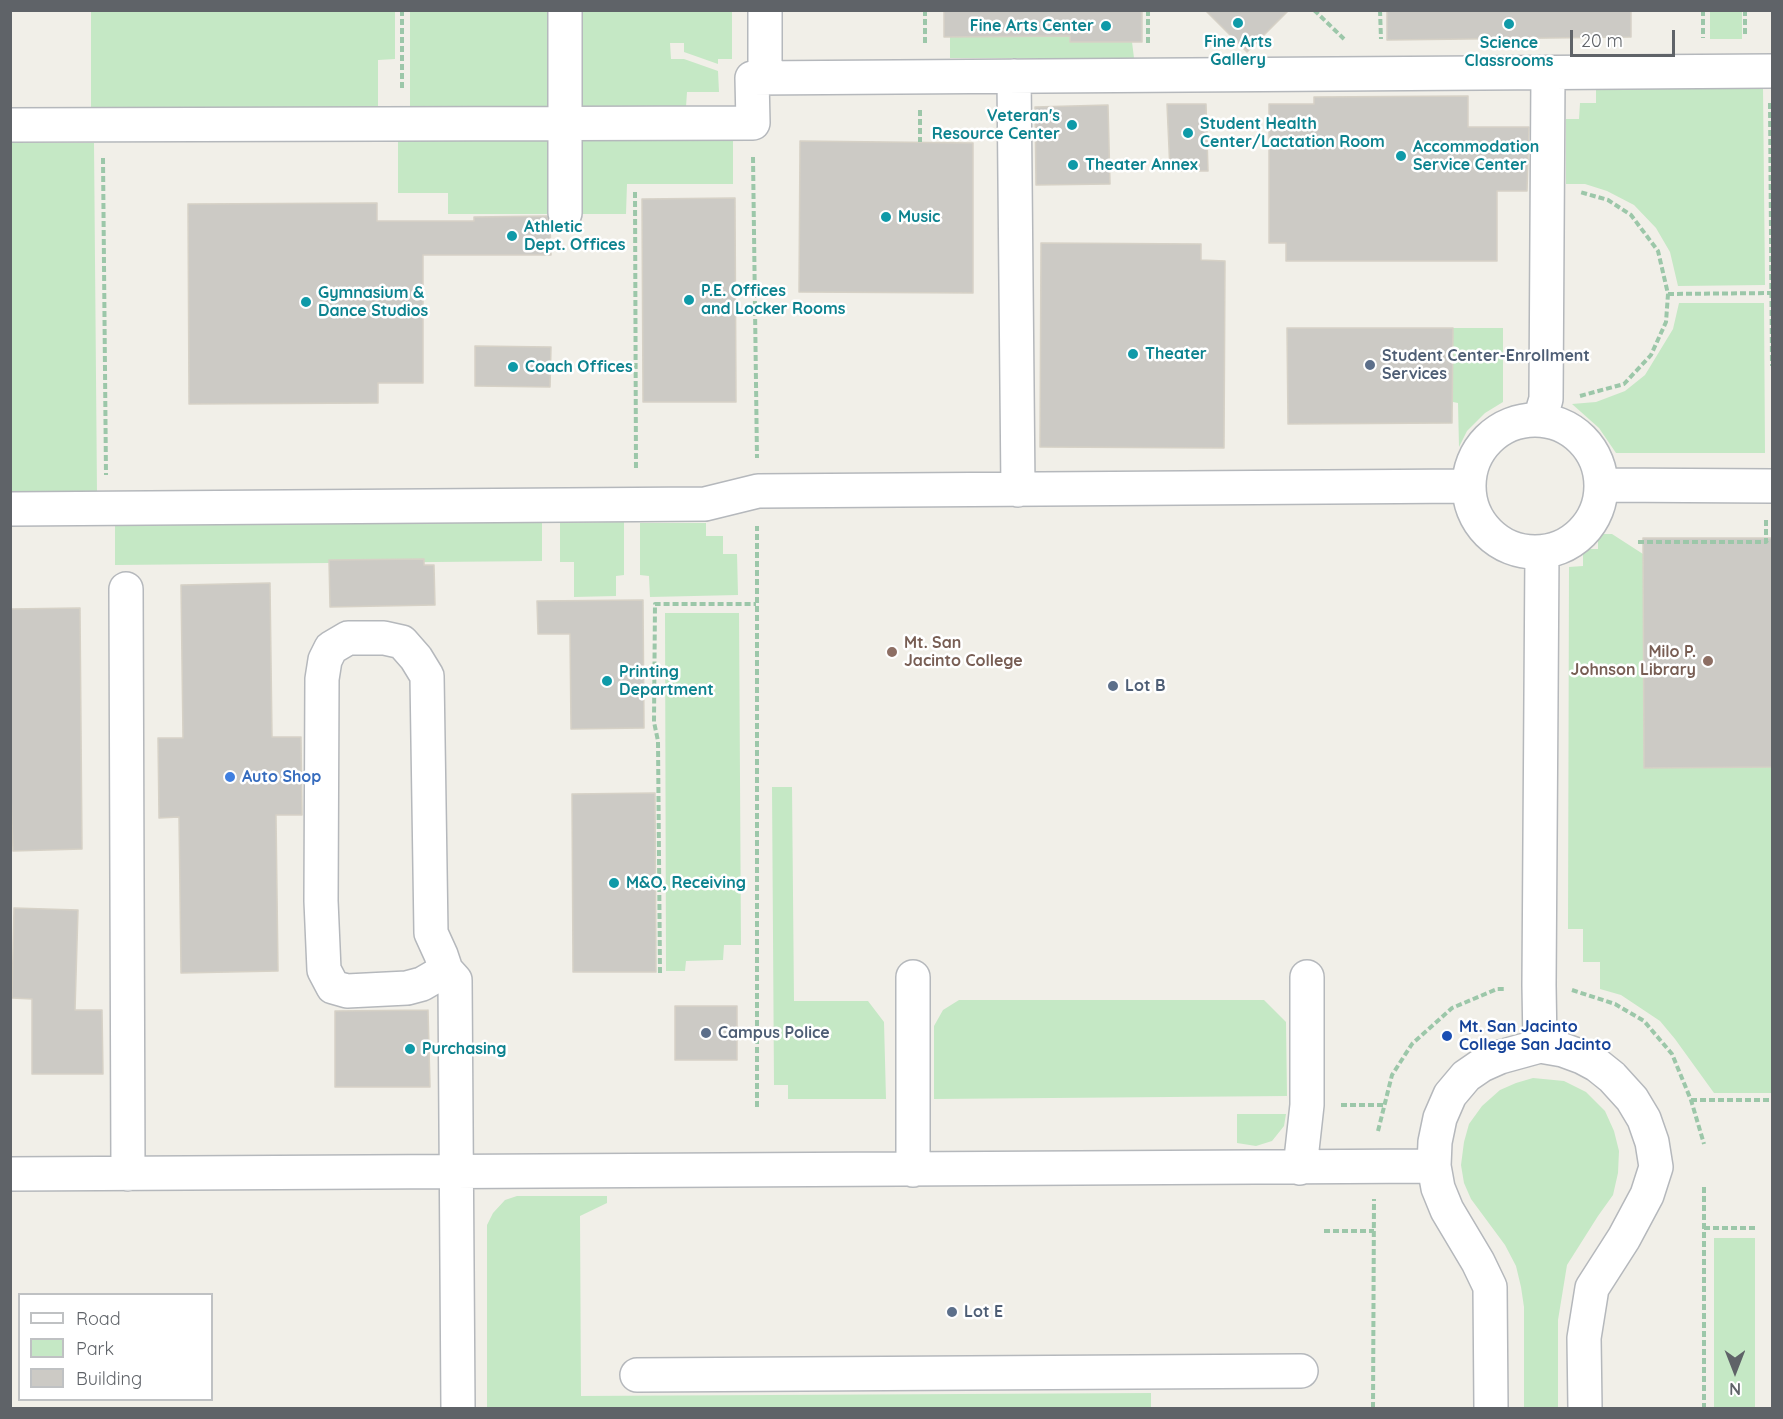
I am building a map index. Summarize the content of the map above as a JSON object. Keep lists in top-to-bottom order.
{
  "places": [
    "Fine Arts Gallery",
    "Science Classrooms",
    "Fine Arts Center",
    "Veteran's Resource Center",
    "Student Health Center/Lactation Room",
    "Accommodation Service Center",
    "Theater Annex",
    "Music",
    "Athletic Dept. Offices",
    "P.E. Offices and Locker Rooms",
    "Gymnasium & Dance Studios",
    "Theater",
    "Student Center-Enrollment Services",
    "Coach Offices",
    "Mt. San Jacinto College",
    "Milo P. Johnson Library",
    "Printing Department",
    "Lot B",
    "Auto Shop",
    "M&O, Receiving",
    "Campus Police",
    "Mt. San Jacinto College San Jacinto",
    "Purchasing",
    "Lot E"
  ],
  "legend": ["Road", "Park", "Building"],
  "scale_bar": "20 m",
  "north": "bottom"
}
